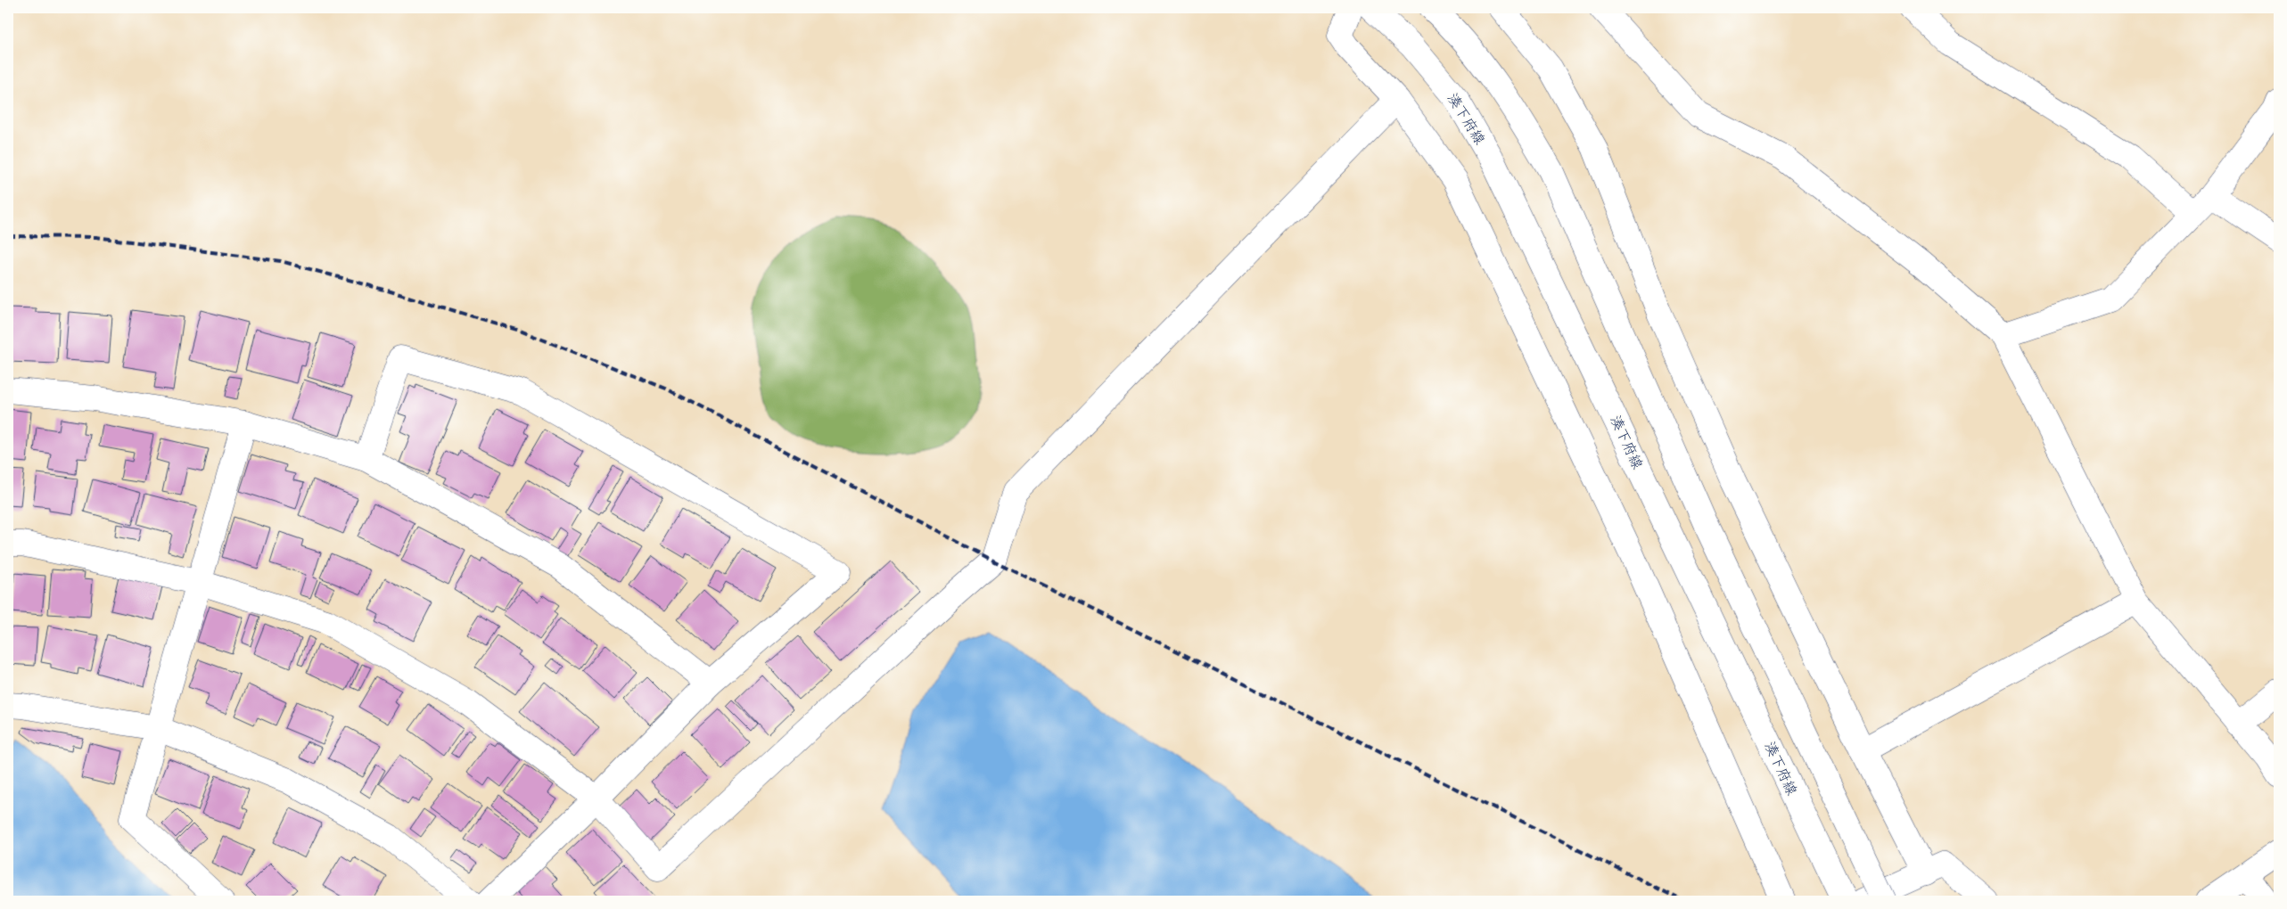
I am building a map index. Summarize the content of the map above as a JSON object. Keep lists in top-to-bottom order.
{
  "streets": {
    "street": ["湊下府線"]
  }
}
